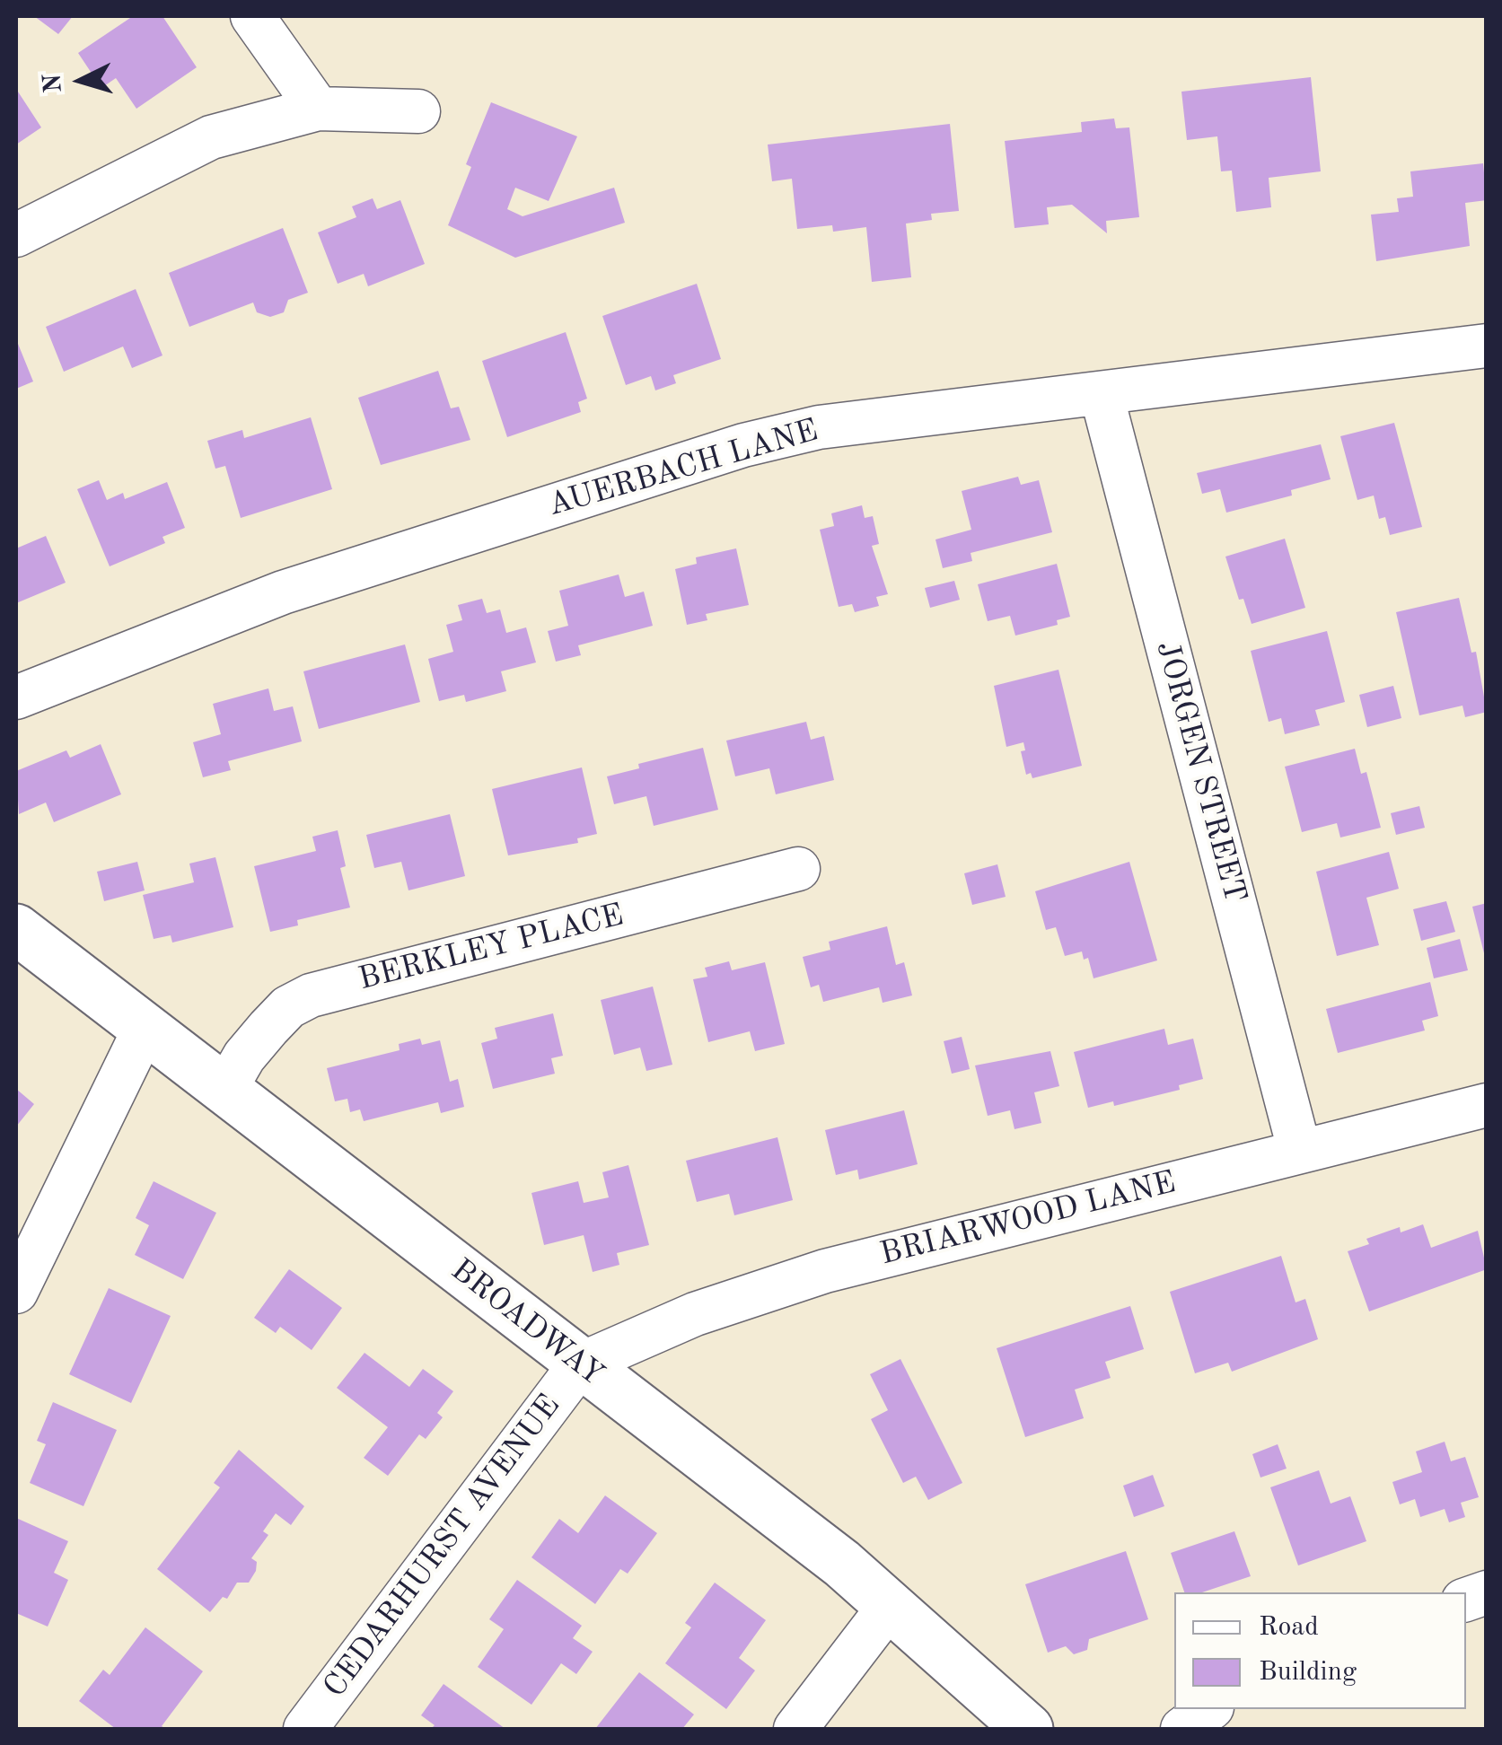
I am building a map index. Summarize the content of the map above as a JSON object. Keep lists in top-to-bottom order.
{
  "streets": {
    "main road": ["BROADWAY"],
    "street": [
      "AUERBACH LANE",
      "JORGEN STREET",
      "BERKLEY PLACE",
      "BRIARWOOD LANE",
      "CEDARHURST AVENUE"
    ]
  },
  "crossings": [
    ["AUERBACH LANE", "JORGEN STREET"],
    ["JORGEN STREET", "BRIARWOOD LANE"],
    ["BERKLEY PLACE", "BROADWAY"],
    ["BRIARWOOD LANE", "BROADWAY"],
    ["BRIARWOOD LANE", "CEDARHURST AVENUE"],
    ["BROADWAY", "CEDARHURST AVENUE"]
  ],
  "legend": ["Road", "Building"],
  "north": "left"
}
